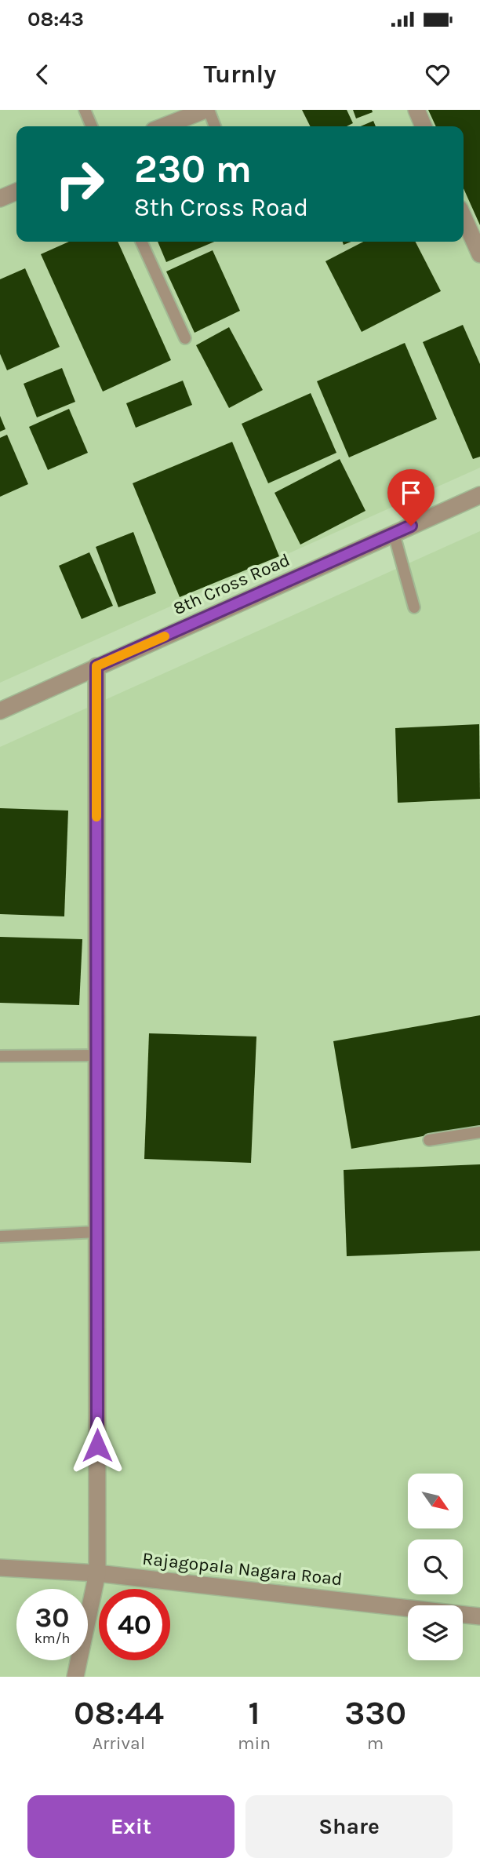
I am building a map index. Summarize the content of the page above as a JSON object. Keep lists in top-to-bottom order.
{
  "streets": {
    "street": ["8th Cross Road", "Rajagopala Nagara Road"]
  },
  "north": "bottom right",
  "page": {
    "status": "08:43",
    "header": "Turnly",
    "turn": ["230 m", "8th Cross Road"],
    "speed": "30 km/h",
    "limit": "40",
    "eta": [
      "08:44",
      "Arrival",
      "1",
      "min",
      "330",
      "m"
    ],
    "buttons": ["Exit", "Share"]
  }
}
